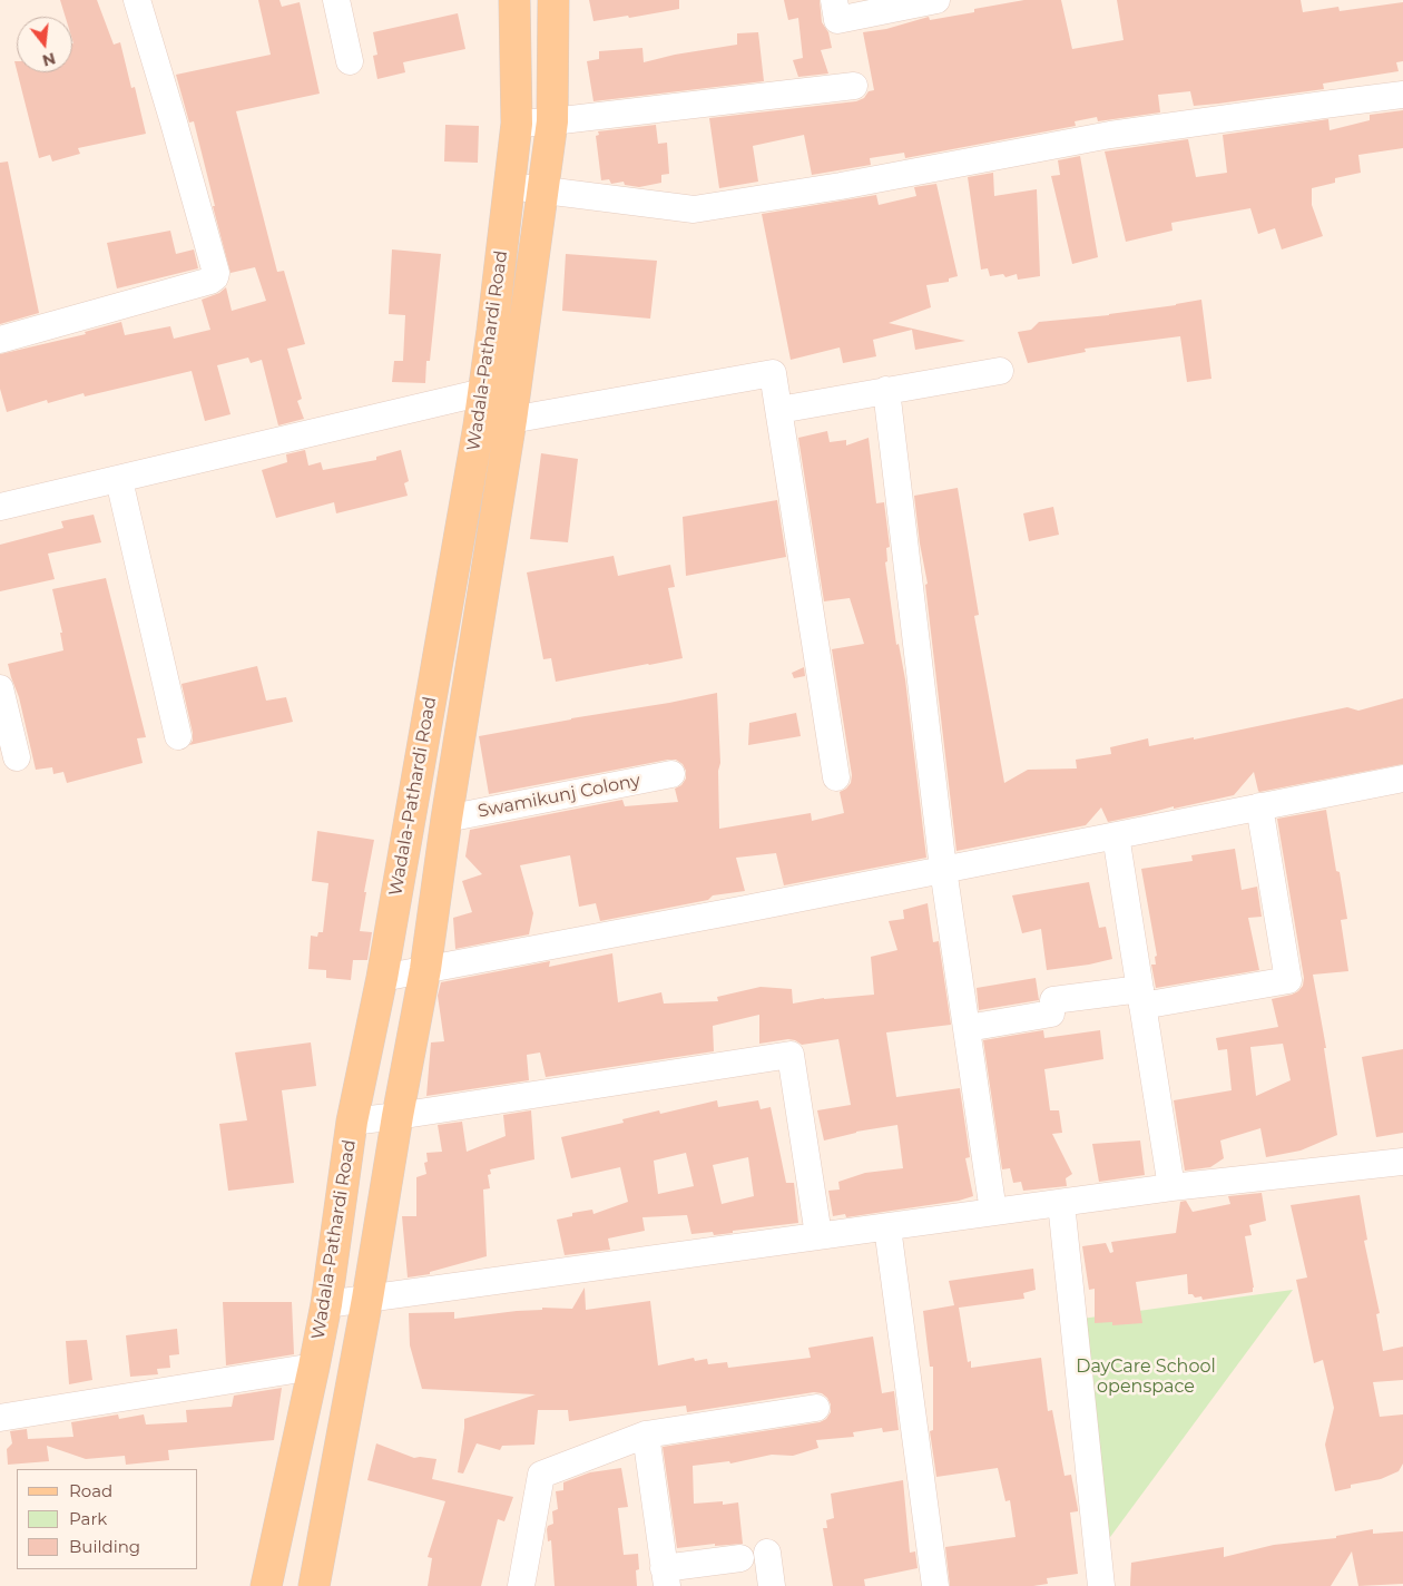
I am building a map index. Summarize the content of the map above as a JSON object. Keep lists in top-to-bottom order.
{
  "streets": {
    "main road": ["Wadala-Pathardi Road"],
    "street": ["Swamikunj Colony"]
  },
  "crossings": [
    ["Wadala-Pathardi Road", "Swamikunj Colony"]
  ],
  "parks": ["DayCare School openspace"],
  "legend": ["Road", "Park", "Building"],
  "north": "bottom"
}
